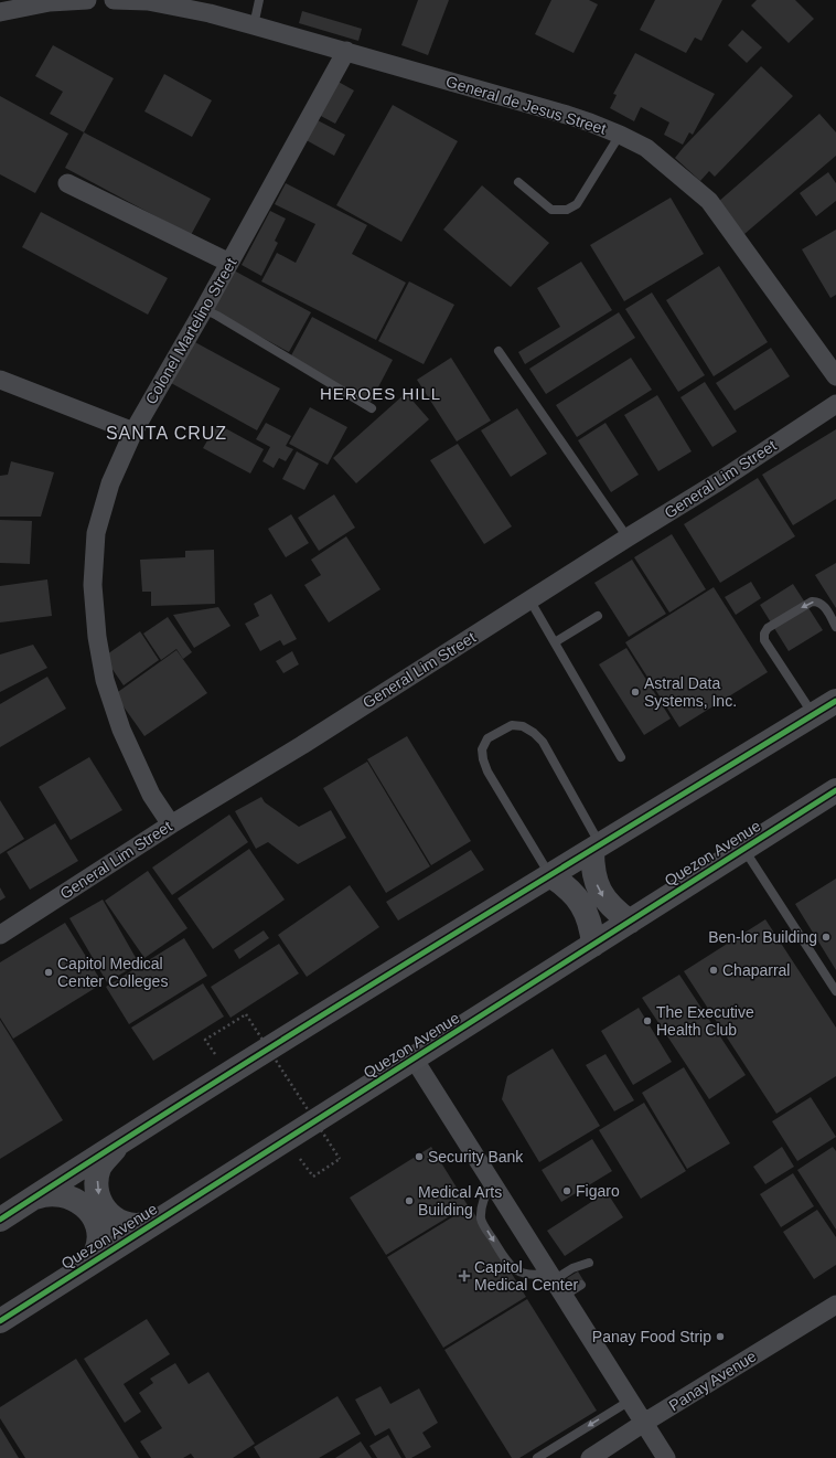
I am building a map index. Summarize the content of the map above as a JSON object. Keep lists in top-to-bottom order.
{
  "streets": {
    "main road": ["Quezon Avenue"],
    "street": [
      "General de Jesus Street",
      "Colonel Martelino Street",
      "General Lim Street",
      "Panay Avenue"
    ]
  },
  "crossings": [
    ["General de Jesus Street", "Colonel Martelino Street"],
    ["Colonel Martelino Street", "General Lim Street"]
  ],
  "districts": ["HEROES HILL", "SANTA CRUZ"],
  "places": {
    "other": [
      "Astral Data Systems, Inc.",
      "Ben-lor Building",
      "Chaparral",
      "Capitol Medical Center Colleges",
      "The Executive Health Club",
      "Security Bank",
      "Figaro",
      "Medical Arts Building",
      "Panay Food Strip"
    ],
    "health": ["Capitol Medical Center"]
  }
}
